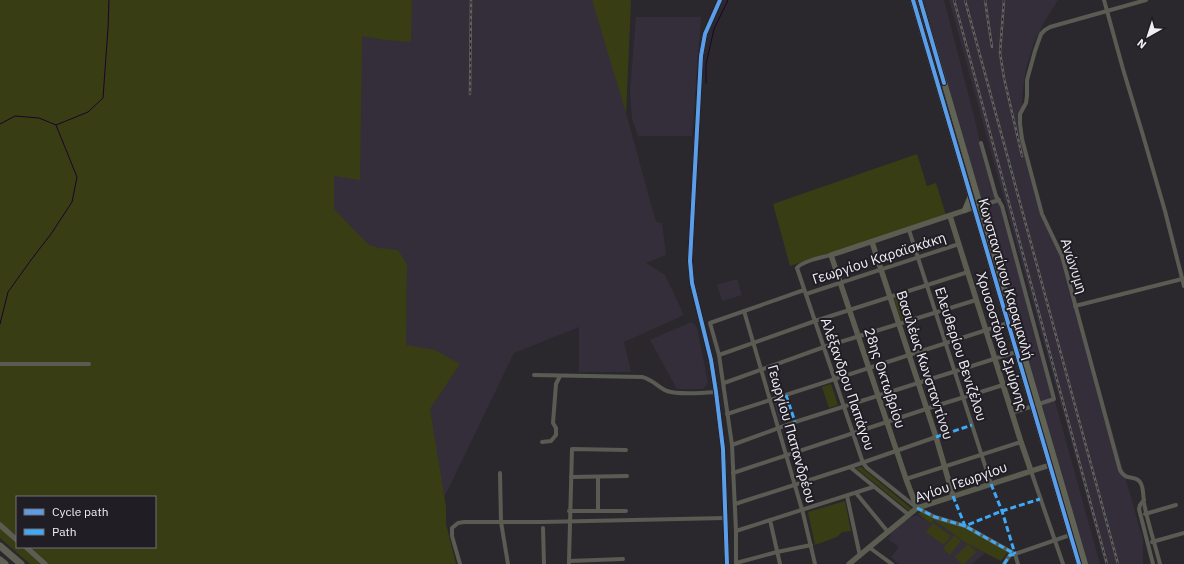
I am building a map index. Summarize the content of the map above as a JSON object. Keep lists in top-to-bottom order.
{
  "streets": {
    "main road": ["Κωνσταντίνου Καραμανλή"],
    "street": [
      "Γεωργίου Καραϊσκάκη",
      "Ανώνυμη",
      "Χρυσοστόμου Σμύρνης",
      "Ελευθερίου Βενιζέλου",
      "Βασιλέως Κωνσταντίνου",
      "28ης Οκτωβρίου",
      "Αλέξανδρου Παπάγου",
      "Γεωργίου Παπανδρέου",
      "Αγίου Γεωργίου"
    ]
  },
  "crossings": [
    ["Γεωργίου Καραϊσκάκη", "Χρυσοστόμου Σμύρνης"],
    ["Γεωργίου Καραϊσκάκη", "Ελευθερίου Βενιζέλου"],
    ["Γεωργίου Καραϊσκάκη", "Βασιλέως Κωνσταντίνου"],
    ["Γεωργίου Καραϊσκάκη", "28ης Οκτωβρίου"],
    ["Γεωργίου Καραϊσκάκη", "Αλέξανδρου Παπάγου"],
    ["Γεωργίου Καραϊσκάκη", "Γεωργίου Παπανδρέου"],
    ["Κωνσταντίνου Καραμανλή", "Αγίου Γεωργίου"],
    ["Χρυσοστόμου Σμύρνης", "Αγίου Γεωργίου"],
    ["Ελευθερίου Βενιζέλου", "Αγίου Γεωργίου"],
    ["Βασιλέως Κωνσταντίνου", "Αγίου Γεωργίου"],
    ["28ης Οκτωβρίου", "Αλέξανδρου Παπάγου"],
    ["28ης Οκτωβρίου", "Αγίου Γεωργίου"],
    ["Αλέξανδρου Παπάγου", "Αγίου Γεωργίου"]
  ],
  "legend": ["Cycle path", "Path"],
  "north": "bottom left"
}
